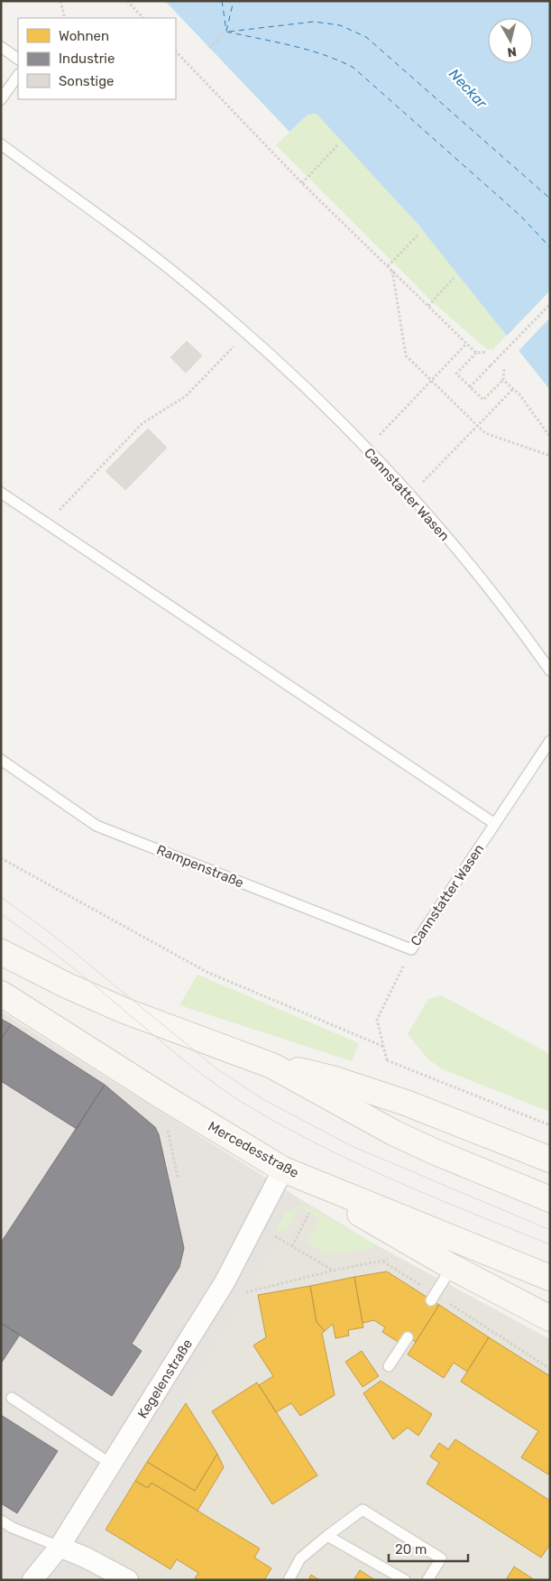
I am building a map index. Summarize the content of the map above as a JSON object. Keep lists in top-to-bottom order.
{
  "streets": {
    "main road": ["Mercedesstraße"],
    "street": ["Kegelenstraße"],
    "lane": ["Cannstatter Wasen", "Rampenstraße"]
  },
  "crossings": [
    ["Cannstatter Wasen", "Rampenstraße"],
    ["Mercedesstraße", "Kegelenstraße"]
  ],
  "water": ["Neckar"],
  "legend": ["Wohnen", "Industrie", "Sonstige"],
  "scale_bar": "20 m",
  "north": "bottom"
}
